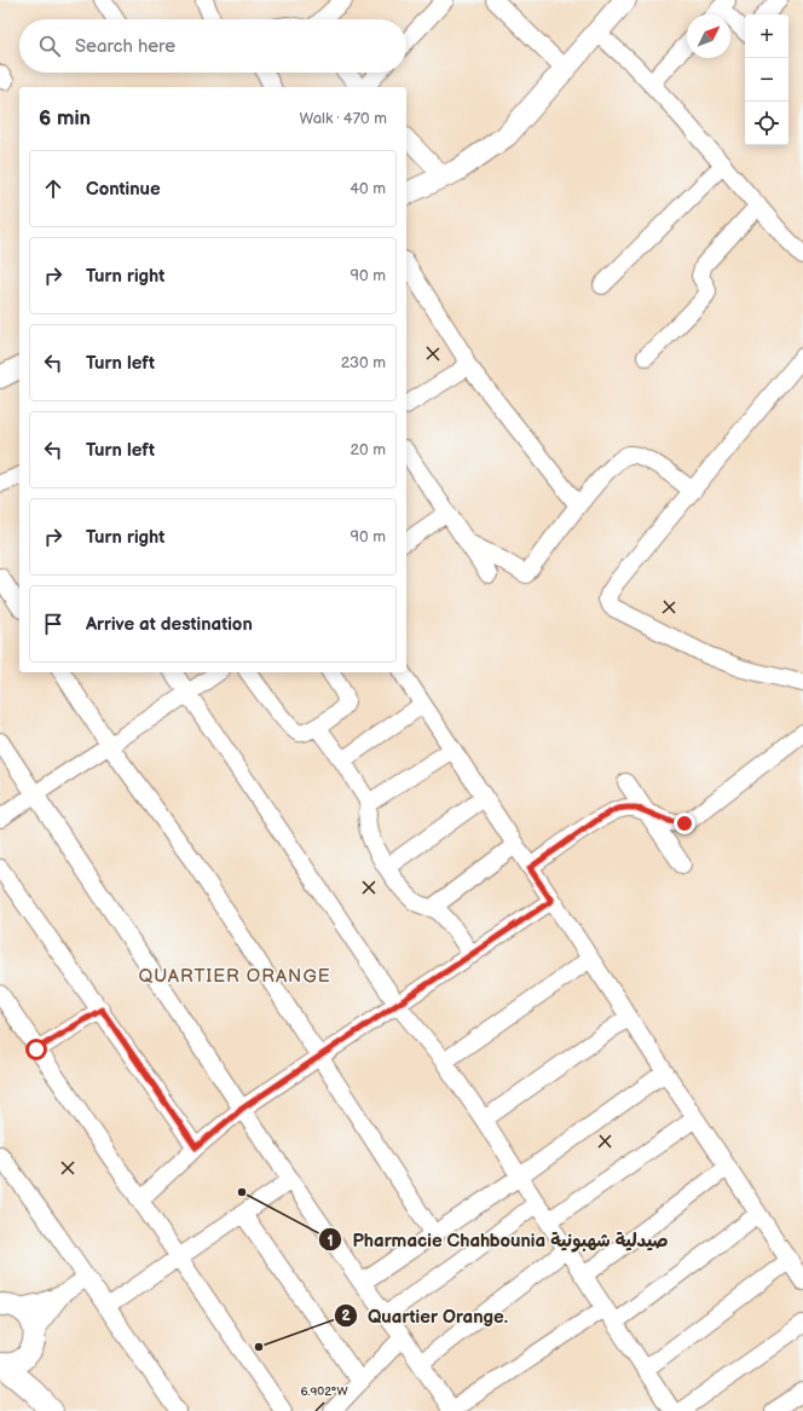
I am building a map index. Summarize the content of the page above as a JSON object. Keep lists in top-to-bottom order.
{
  "districts": ["QUARTIER ORANGE"],
  "places": ["Pharmacie Chahbounia صيدلية شهبونية", "Quartier Orange."],
  "north": "top right",
  "page": {
    "map_buttons": ["+", "−"],
    "search": "Search here",
    "heading": ["6 min", "Walk · 470 m"],
    "list": [
      ["Continue", "40 m"],
      ["Turn right", "90 m"],
      ["Turn left", "230 m"],
      ["Turn left", "20 m"],
      ["Turn right", "90 m"],
      "Arrive at destination"
    ]
  },
  "coordinates": ["6.902°W"]
}
